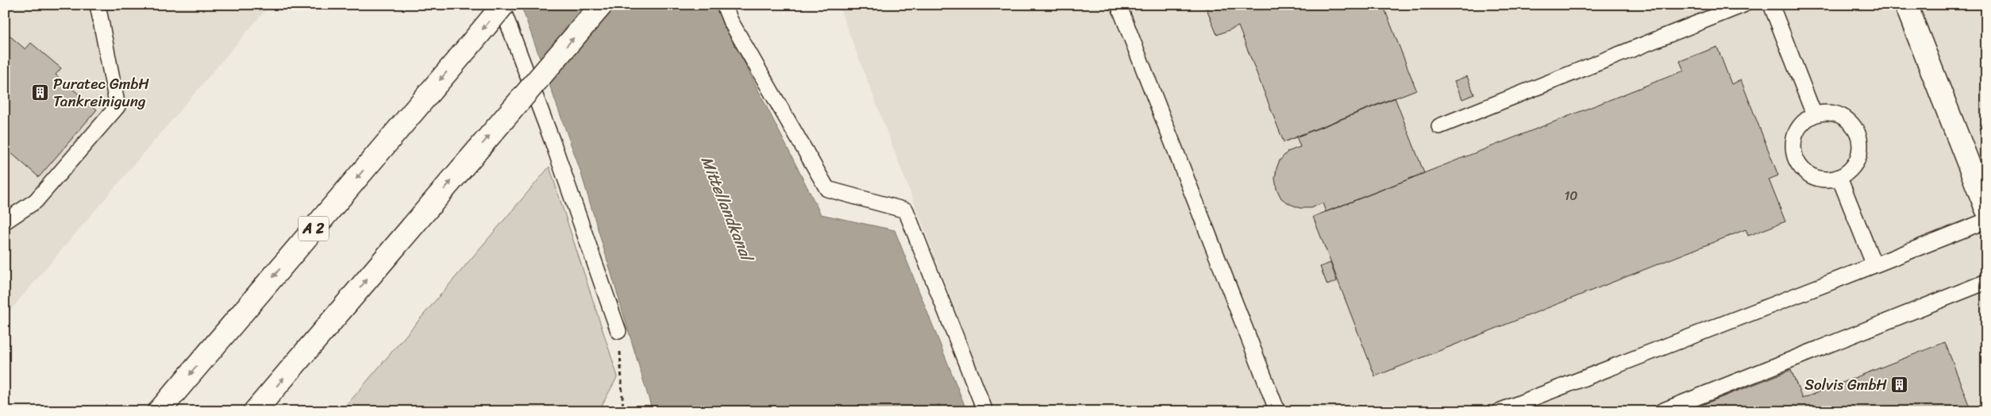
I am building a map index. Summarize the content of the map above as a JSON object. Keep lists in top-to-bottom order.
{
  "streets": {
    "main road": ["A 2"]
  },
  "water": ["Mittellandkanal"],
  "places": {
    "building": ["Puratec GmbH Tankreinigung", "Solvis GmbH"]
  },
  "house_numbers": ["10"]
}
